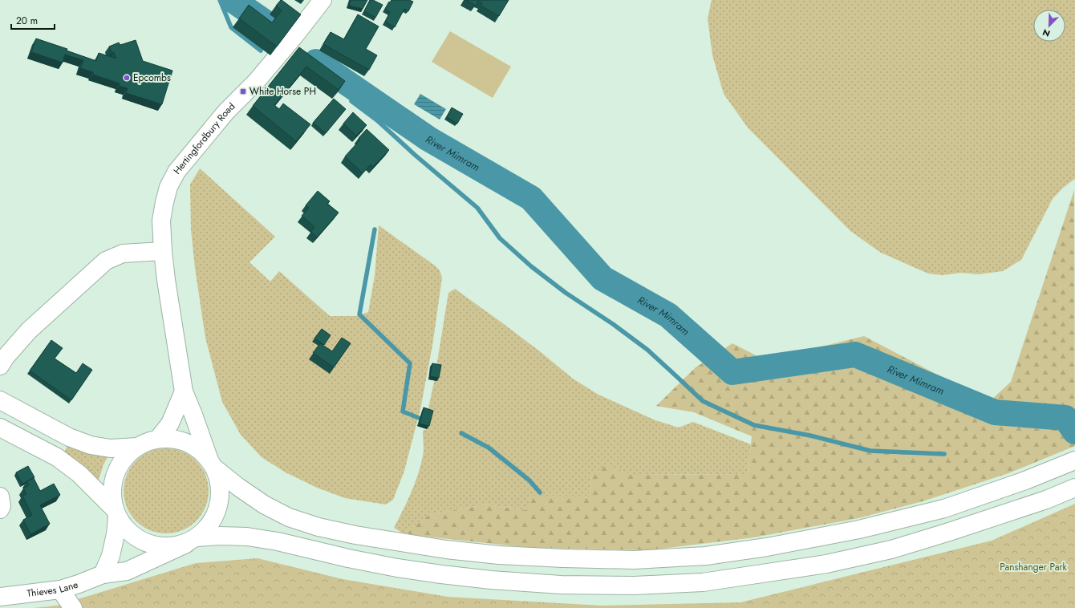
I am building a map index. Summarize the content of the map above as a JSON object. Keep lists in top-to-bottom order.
{
  "streets": {
    "main road": ["Hertingfordbury Road", "Thieves Lane"]
  },
  "crossings": [
    ["Hertingfordbury Road", "Thieves Lane"]
  ],
  "water": ["River Mimram"],
  "parks": ["Panshanger Park"],
  "places": {
    "other": ["Epcombs"],
    "transit": ["White Horse PH"]
  },
  "scale_bar": "20 m",
  "north": "bottom left"
}
